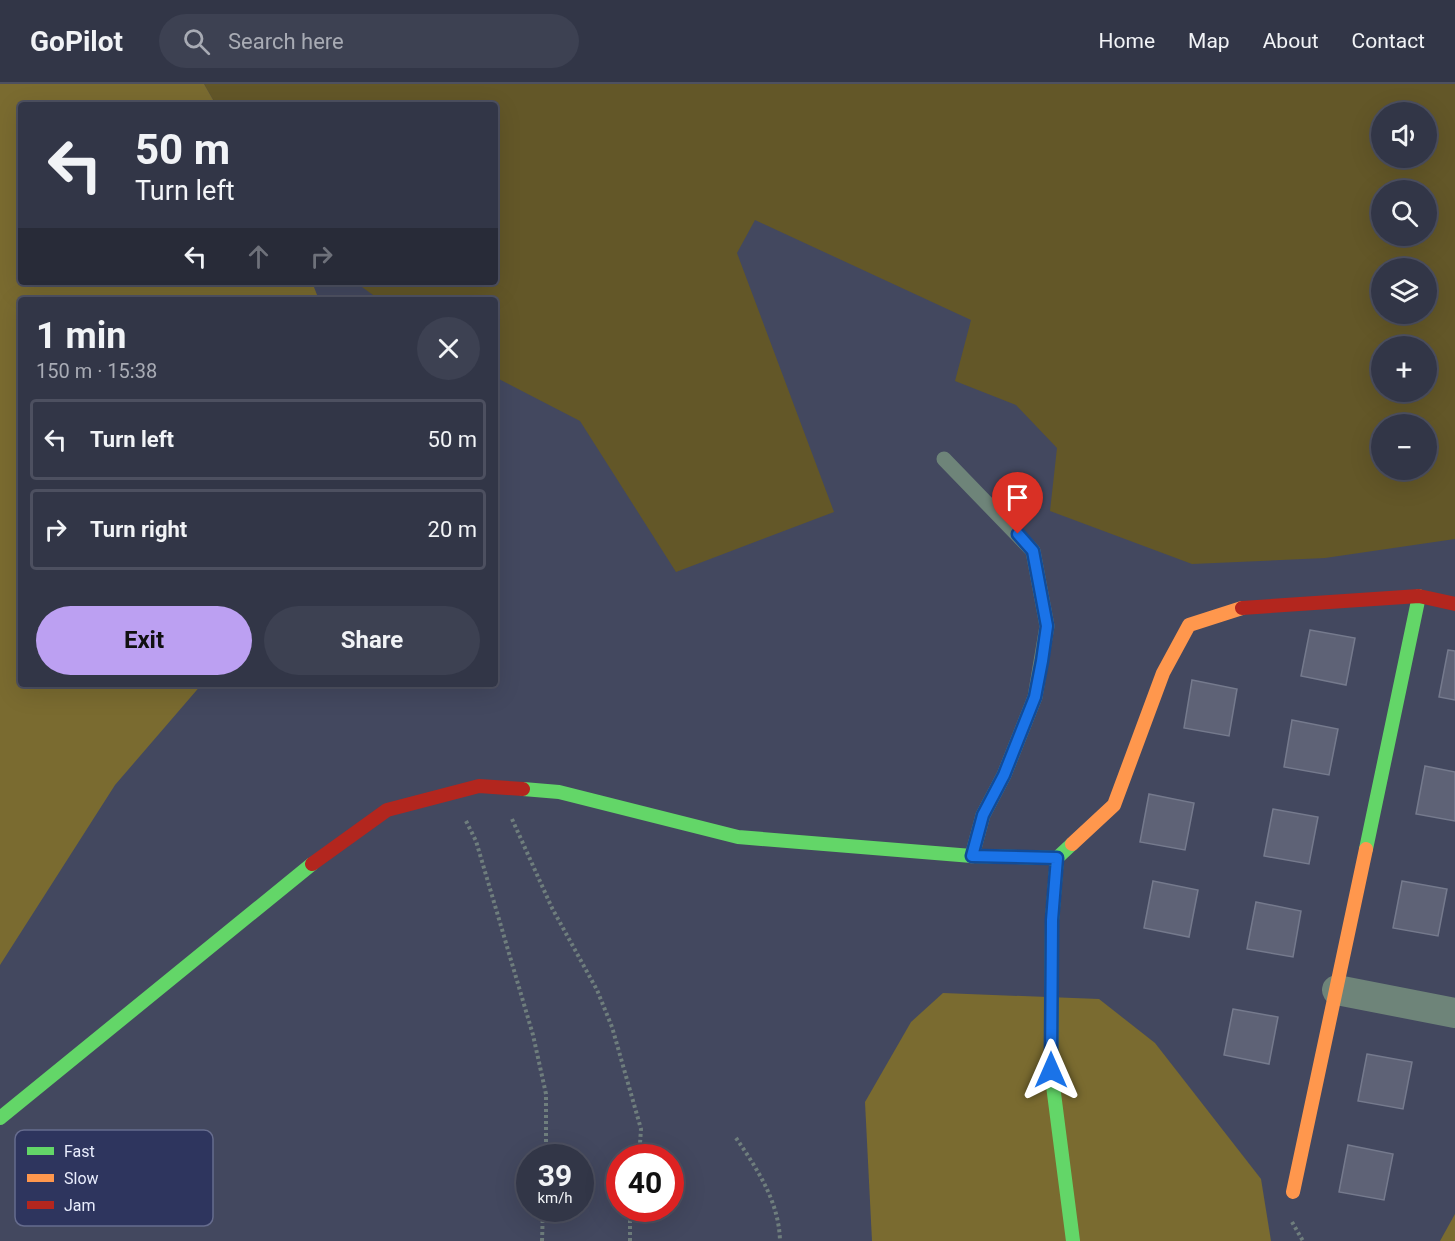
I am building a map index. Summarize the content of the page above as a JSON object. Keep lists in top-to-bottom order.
{
  "legend": ["Fast", "Slow", "Jam"],
  "page": {
    "header": "GoPilot",
    "search": "Search here",
    "nav": [
      "Home",
      "Map",
      "About",
      "Contact"
    ],
    "map_buttons": ["+", "−"],
    "turn": ["50 m", "Turn left"],
    "heading": ["1 min", "150 m · 15:38"],
    "list": [
      {
        "name": "Turn left",
        "value": "50 m"
      },
      {
        "name": "Turn right",
        "value": "20 m"
      }
    ],
    "buttons": ["Exit", "Share"],
    "speed": "39 km/h",
    "limit": "40"
  }
}
